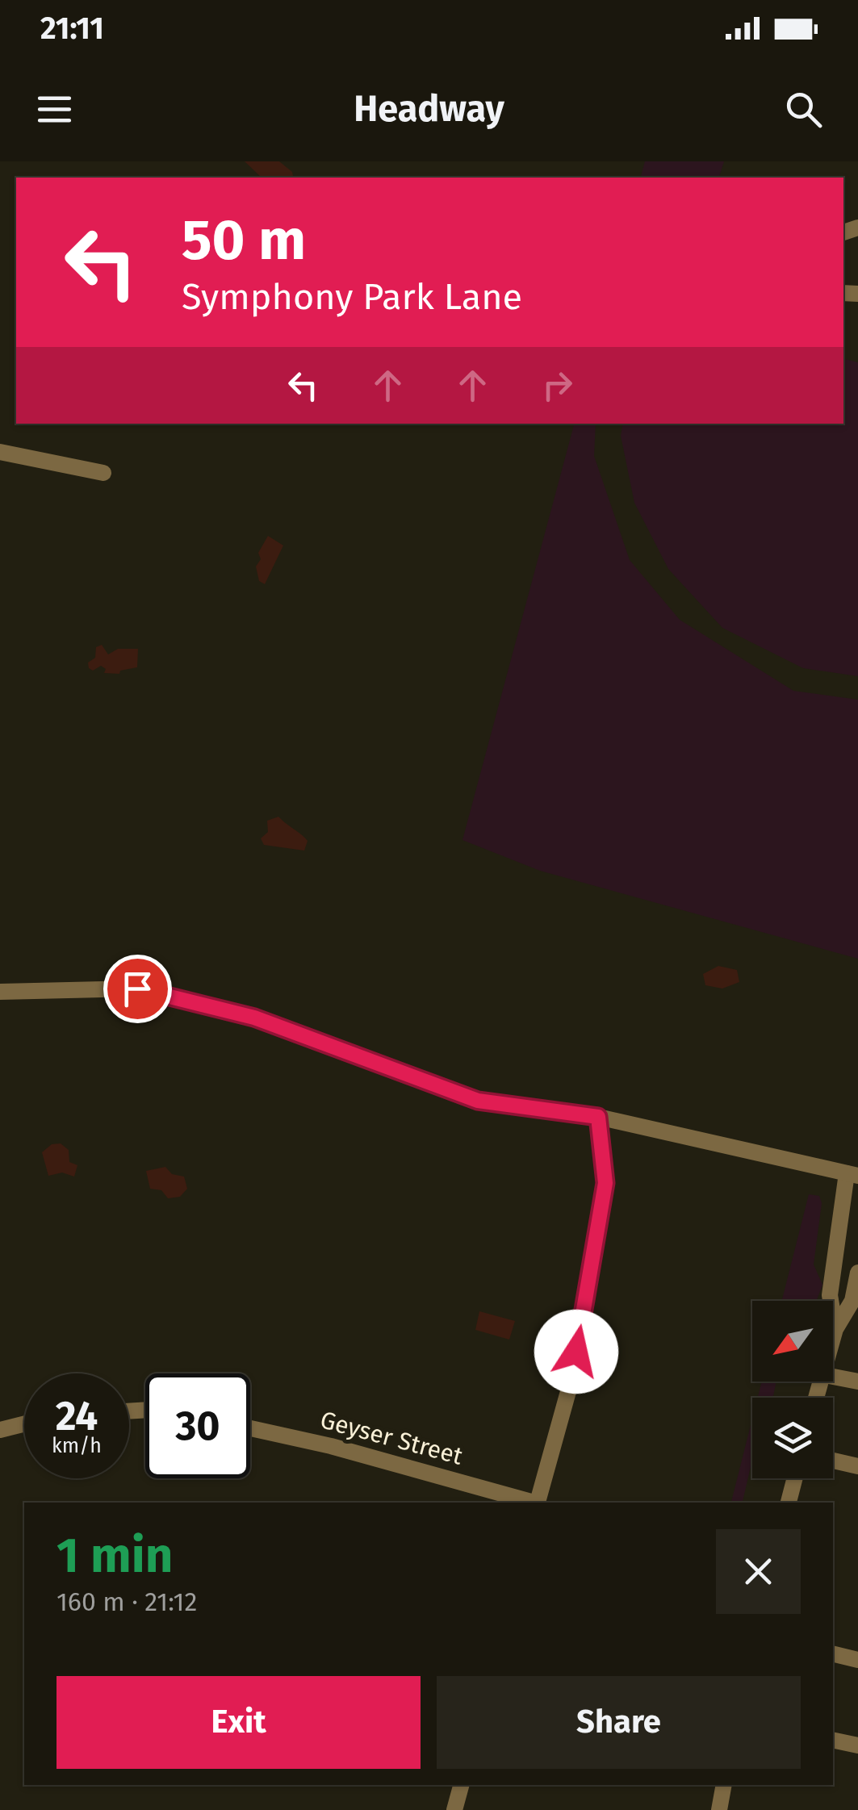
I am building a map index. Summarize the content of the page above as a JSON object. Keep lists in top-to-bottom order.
{
  "streets": {
    "street": ["Geyser Street"]
  },
  "north": "bottom left",
  "page": {
    "status": "21:11",
    "header": "Headway",
    "turn": ["50 m", "Symphony Park Lane"],
    "speed": "24 km/h",
    "limit": "30",
    "heading": ["1 min", "160 m · 21:12"],
    "buttons": ["Exit", "Share"]
  }
}
